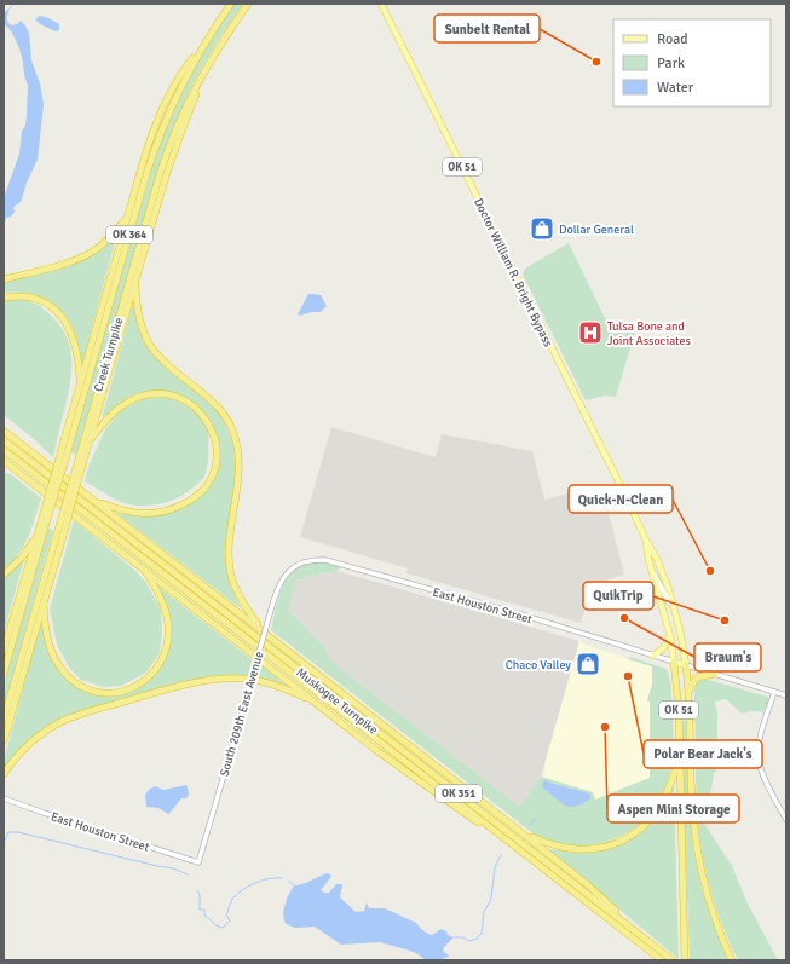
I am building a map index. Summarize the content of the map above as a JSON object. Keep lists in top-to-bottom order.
{
  "streets": {
    "highway": [
      "OK 51",
      "OK 364",
      "Creek Turnpike",
      "Muskogee Turnpike",
      "OK 351"
    ],
    "main road": ["Doctor William R. Bright Bypass"],
    "street": ["East Houston Street", "South 209th East Avenue"]
  },
  "crossings": [
    ["OK 51", "Doctor William R. Bright Bypass"],
    ["OK 51", "East Houston Street"],
    ["Doctor William R. Bright Bypass", "East Houston Street"],
    ["East Houston Street", "South 209th East Avenue"]
  ],
  "places": {
    "other": [
      "Sunbelt Rental",
      "Quick-N-Clean",
      "Braum's",
      "QuikTrip",
      "Polar Bear Jack's",
      "Aspen Mini Storage"
    ],
    "shop": ["Dollar General", "Chaco Valley"],
    "hospital": ["Tulsa Bone and Joint Associates"]
  },
  "legend": ["Road", "Park", "Water"]
}
